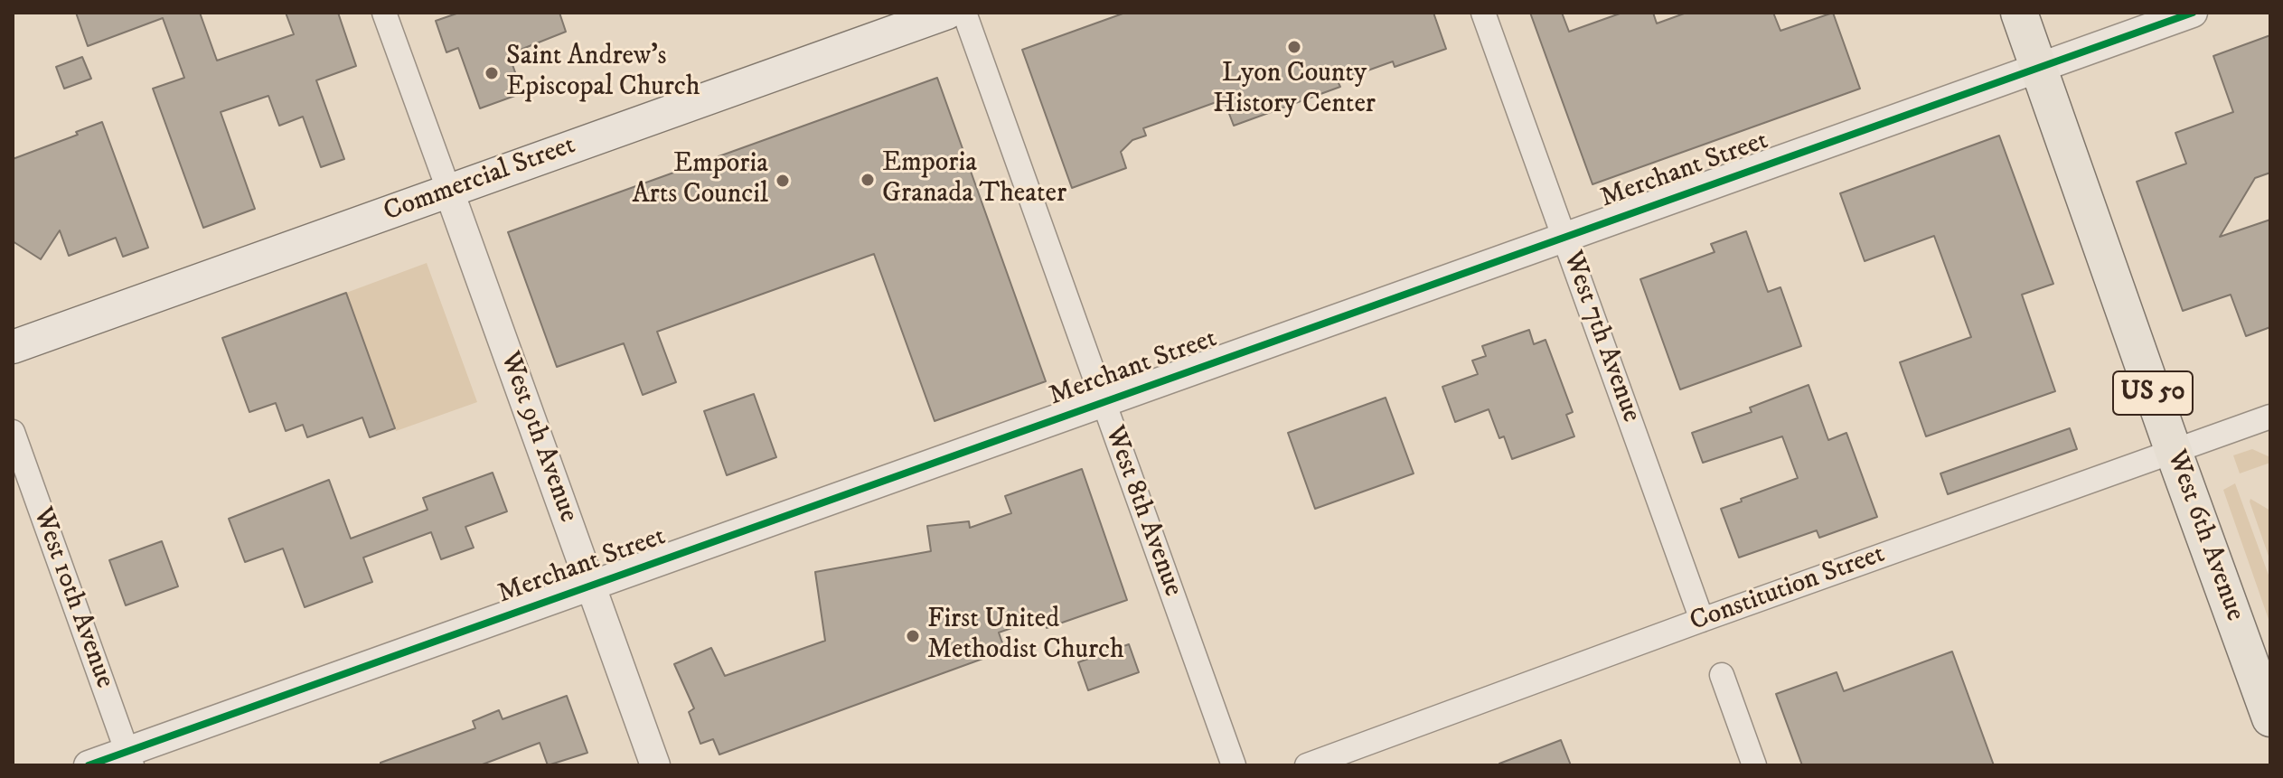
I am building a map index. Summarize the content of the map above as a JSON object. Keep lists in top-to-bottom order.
{
  "streets": {
    "main road": ["Commercial Street", "US 50", "West 6th Avenue"],
    "street": [
      "Merchant Street",
      "West 7th Avenue",
      "West 9th Avenue",
      "West 8th Avenue",
      "Constitution Street",
      "West 10th Avenue"
    ]
  },
  "crossings": [
    ["Merchant Street", "West 7th Avenue"],
    ["Merchant Street", "US 50"],
    ["Merchant Street", "West 9th Avenue"],
    ["Merchant Street", "West 8th Avenue"],
    ["Merchant Street", "West 6th Avenue"],
    ["Merchant Street", "West 10th Avenue"],
    ["Commercial Street", "West 9th Avenue"],
    ["West 7th Avenue", "Constitution Street"],
    ["US 50", "West 6th Avenue"],
    ["West 6th Avenue", "Constitution Street"]
  ],
  "places": [
    "Lyon County History Center",
    "Saint Andrew's Episcopal Church",
    "Emporia Granada Theater",
    "Emporia Arts Council",
    "First United Methodist Church"
  ]
}
